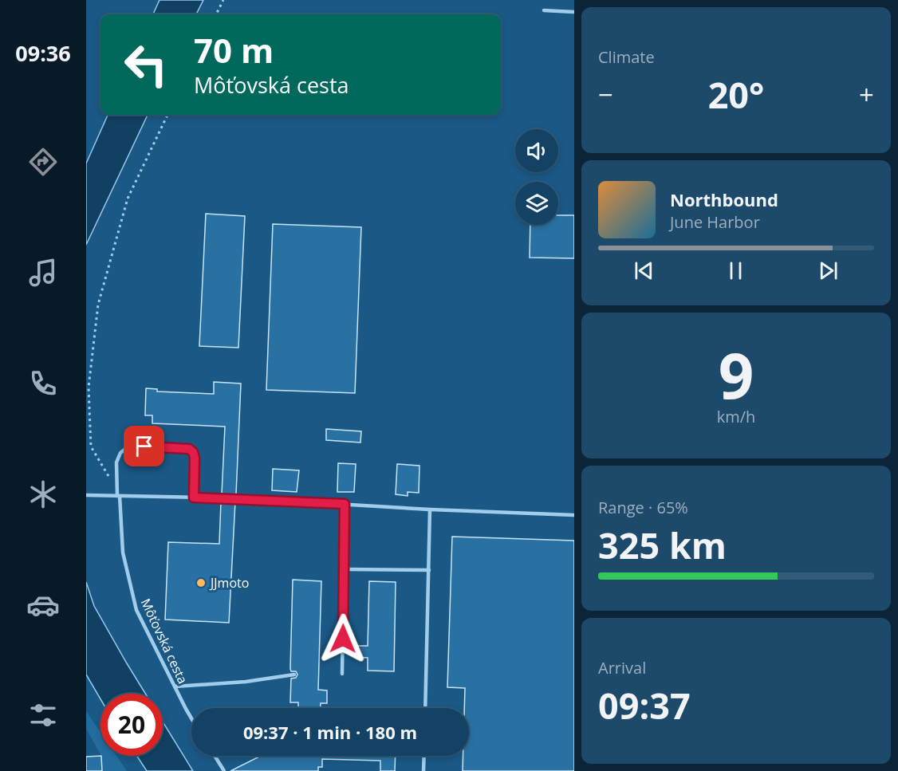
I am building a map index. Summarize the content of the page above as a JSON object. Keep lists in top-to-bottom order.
{
  "streets": {
    "lane": ["Môťovská cesta"]
  },
  "places": ["JJmoto"],
  "page": {
    "tabs": "09:36",
    "tile": [
      "Climate",
      ["9", "km/h"],
      ["Range · 65%", "325 km"],
      ["Arrival", "09:37"]
    ],
    "turn": ["70 m", "Môťovská cesta"],
    "heat": ["−", "20°", "+"],
    "song": ["Northbound", "June Harbor"],
    "limit": "20",
    "trip": "09:37 · 1 min · 180 m"
  }
}
